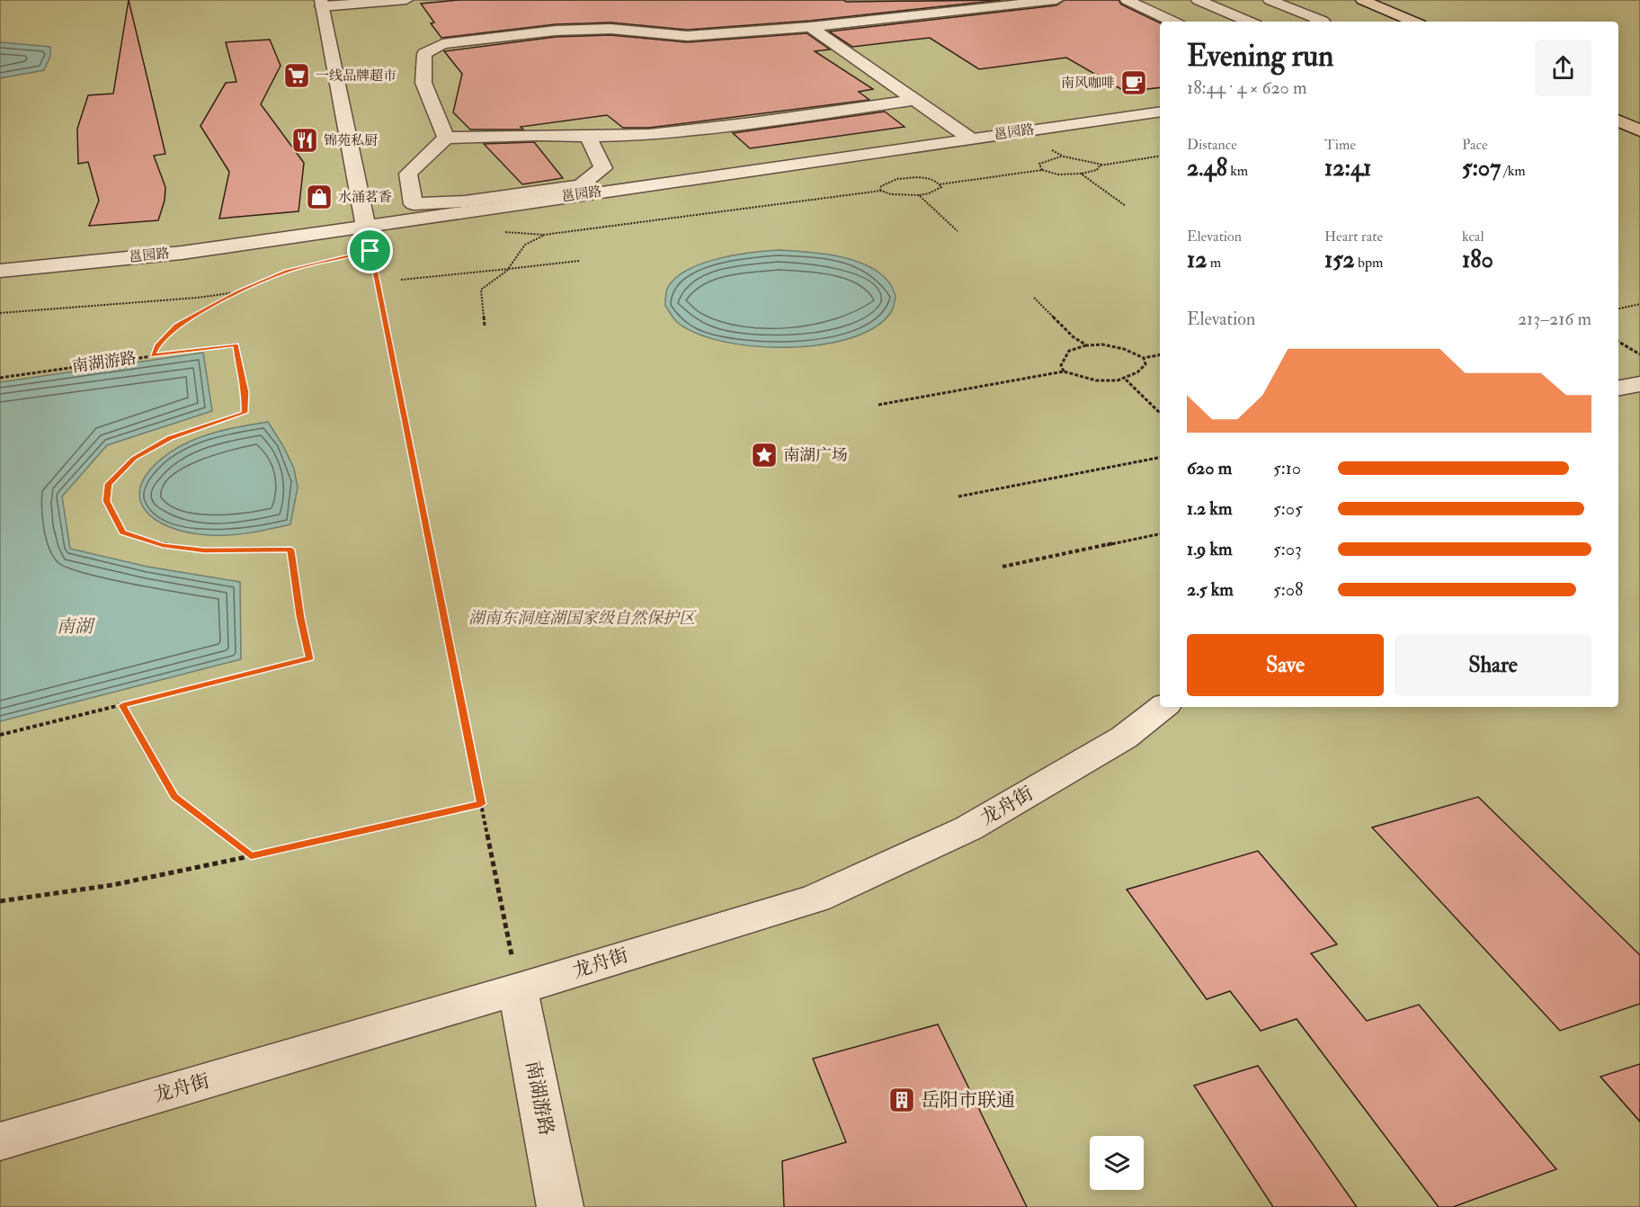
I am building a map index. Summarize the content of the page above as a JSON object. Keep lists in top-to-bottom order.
{
  "streets": {
    "street": ["邕园路", "南湖游路", "龙舟街"]
  },
  "crossings": [
    ["南湖游路", "龙舟街"]
  ],
  "water": ["南湖"],
  "parks": ["湖南东洞庭湖国家级自然保护区"],
  "places": {
    "supermarket": ["一线品牌超市"],
    "cafe": ["南风咖啡"],
    "restaurant": ["锦苑私厨"],
    "shop": ["水涌茗香"],
    "place": ["南湖广场"],
    "building": ["岳阳市联通"]
  },
  "page": {
    "heading": ["Evening run", "18:44 · 4 × 620 m"],
    "stats": [
      ["Distance", "2.48 km"],
      ["Time", "12:41"],
      ["Pace", "5:07 /km"],
      ["Elevation", "12 m"],
      ["Heart rate", "152 bpm"],
      ["kcal", "180"]
    ],
    "chart": ["Elevation", "213–216 m"],
    "list": [
      {
        "name": "620 m",
        "note": "5:10"
      },
      {
        "name": "1.2 km",
        "note": "5:05"
      },
      {
        "name": "1.9 km",
        "note": "5:03"
      },
      {
        "name": "2.5 km",
        "note": "5:08"
      }
    ],
    "buttons": ["Save", "Share"]
  }
}
